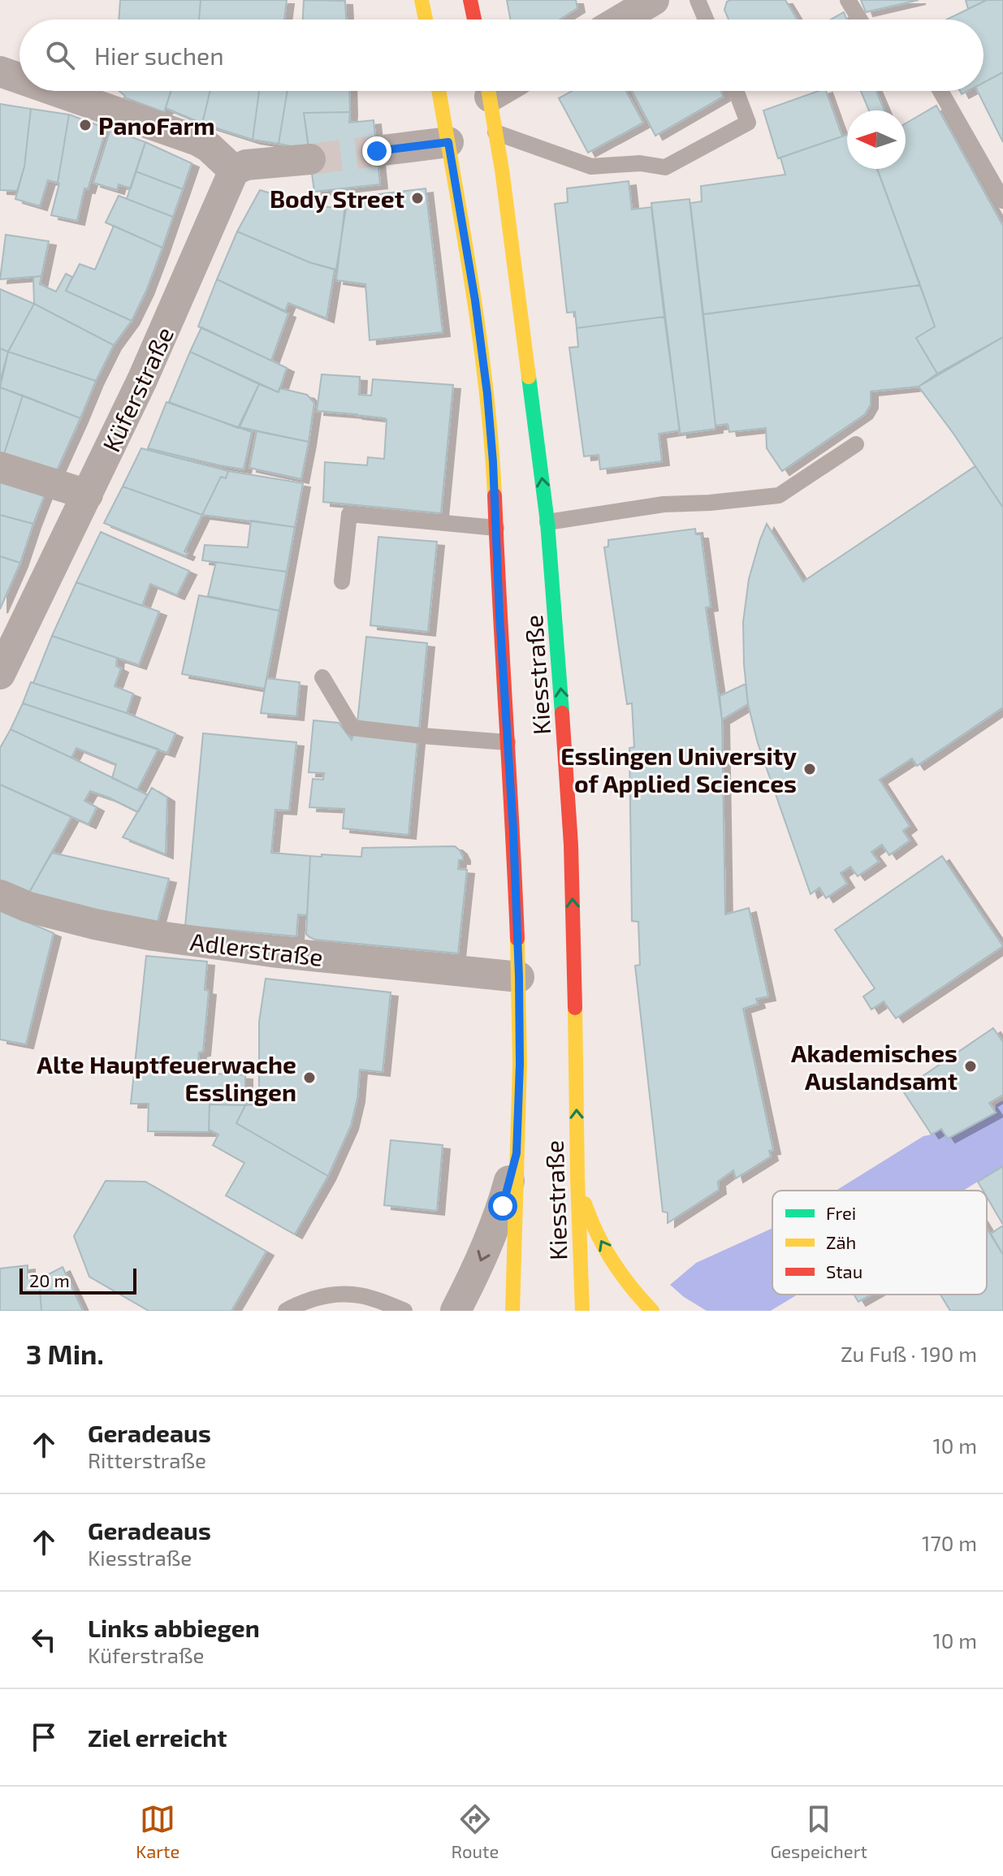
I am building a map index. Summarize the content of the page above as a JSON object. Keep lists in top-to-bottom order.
{
  "streets": {
    "main road": ["Kiesstraße"],
    "street": ["Küferstraße", "Adlerstraße"]
  },
  "crossings": [
    ["Kiesstraße", "Adlerstraße"]
  ],
  "places": [
    "PanoFarm",
    "Body Street",
    "Esslingen University of Applied Sciences",
    "Akademisches Auslandsamt",
    "Alte Hauptfeuerwache Esslingen"
  ],
  "legend": ["Frei", "Zäh", "Stau"],
  "scale_bar": "20 m",
  "north": "left",
  "page": {
    "search": "Hier suchen",
    "scale": "20 m",
    "heading": ["3 Min.", "Zu Fuß · 190 m"],
    "list": [
      ["Geradeaus", "Ritterstraße", "10 m"],
      ["Geradeaus", "Kiesstraße", "170 m"],
      ["Links abbiegen", "Küferstraße", "10 m"],
      "Ziel erreicht"
    ],
    "nav": ["Karte", "Route", "Gespeichert"]
  }
}
